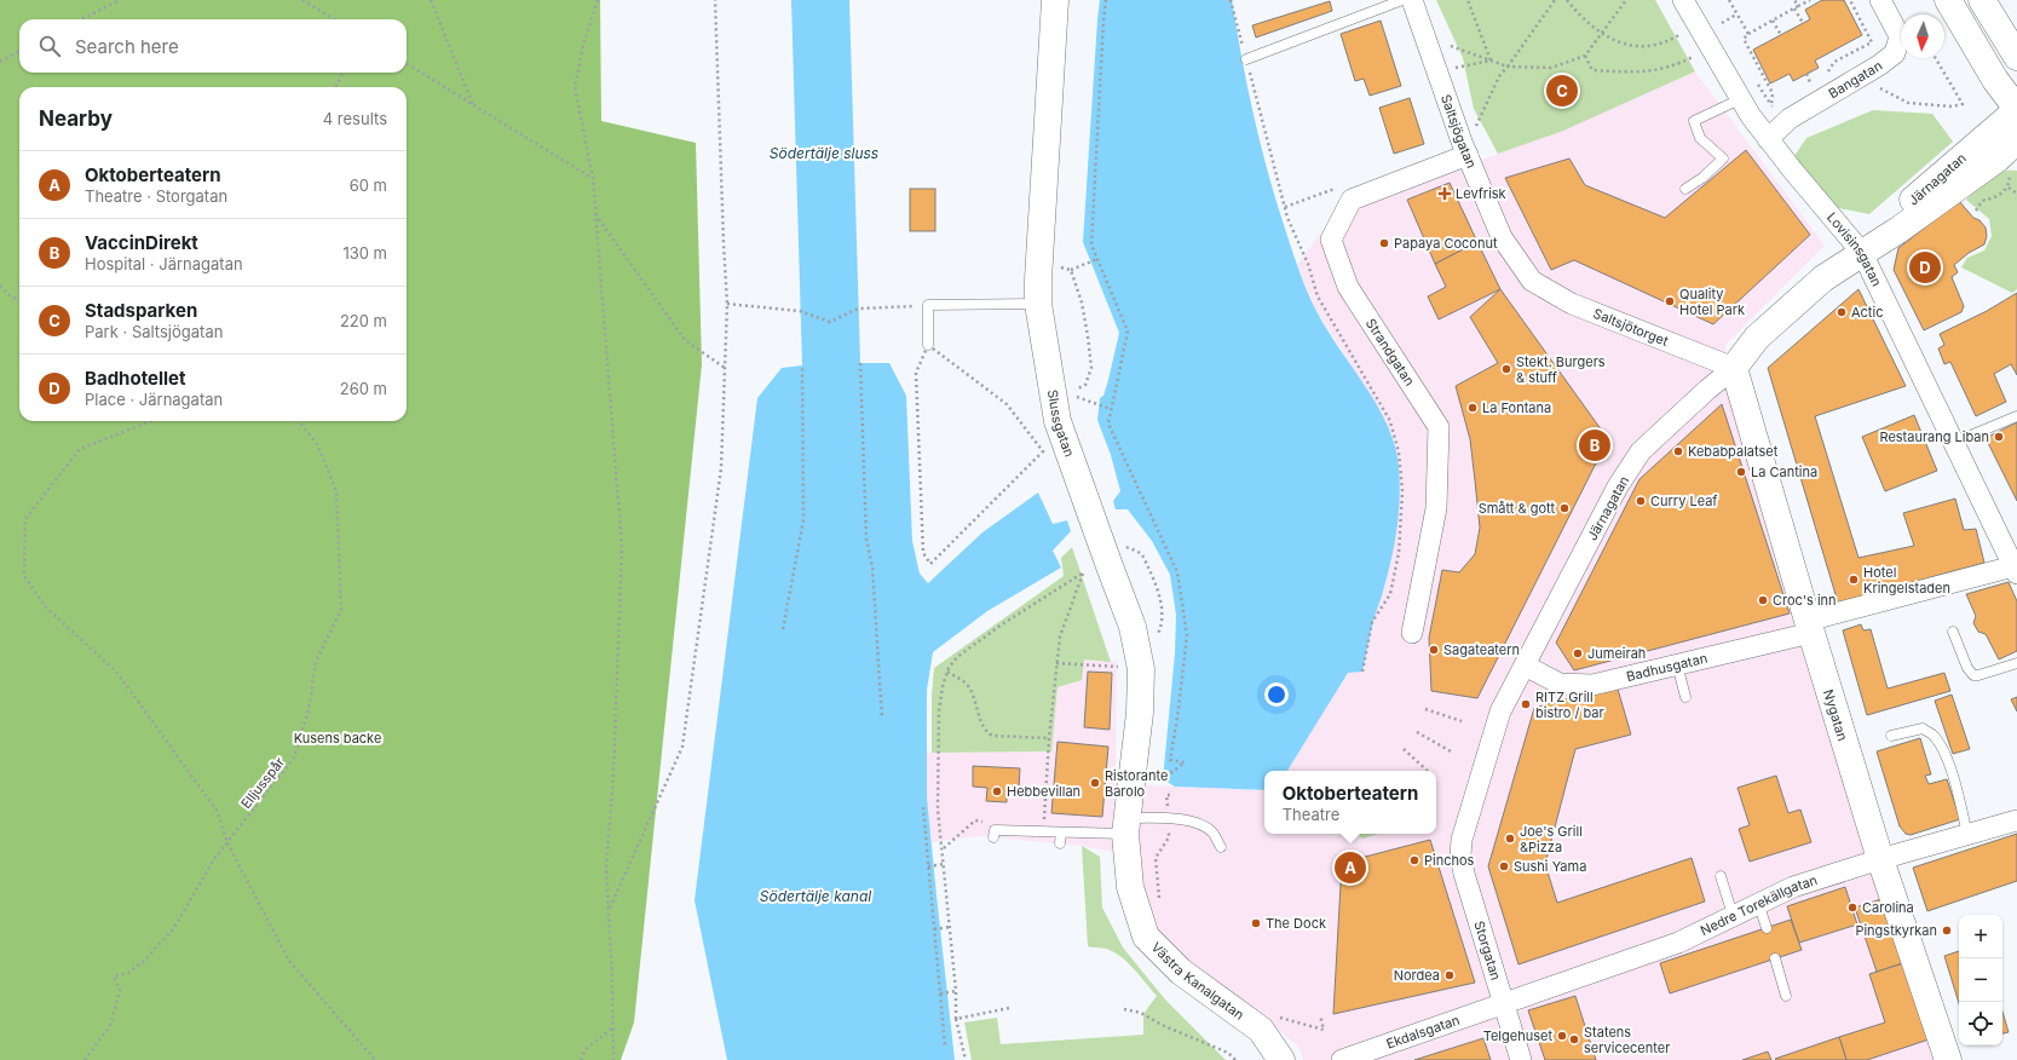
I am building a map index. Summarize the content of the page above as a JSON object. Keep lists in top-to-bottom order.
{
  "streets": {
    "street": [
      "Bangatan",
      "Saltsjögatan",
      "Järnagatan",
      "Lovisinsgatan",
      "Saltsjötorget",
      "Strandgatan",
      "Slussgatan",
      "Badhusgatan",
      "Nygatan",
      "Nedre Torekällgatan",
      "Storgatan",
      "Västra Kanalgatan",
      "Ekdalsgatan"
    ],
    "path": ["Elljusspår"]
  },
  "crossings": [
    ["Bangatan", "Lovisinsgatan"],
    ["Saltsjögatan", "Saltsjötorget"],
    ["Saltsjögatan", "Strandgatan"],
    ["Järnagatan", "Lovisinsgatan"],
    ["Järnagatan", "Saltsjötorget"],
    ["Järnagatan", "Badhusgatan"],
    ["Järnagatan", "Nygatan"],
    ["Järnagatan", "Storgatan"],
    ["Lovisinsgatan", "Badhusgatan"],
    ["Saltsjötorget", "Nygatan"],
    ["Slussgatan", "Västra Kanalgatan"],
    ["Badhusgatan", "Nygatan"],
    ["Nygatan", "Nedre Torekällgatan"],
    ["Nedre Torekällgatan", "Storgatan"],
    ["Nedre Torekällgatan", "Ekdalsgatan"],
    ["Storgatan", "Ekdalsgatan"]
  ],
  "water": ["Södertälje sluss", "Södertälje kanal"],
  "parks": ["Kusens backe"],
  "places": {
    "health": ["Levfrisk"],
    "other": [
      "Papaya Coconut",
      "Quality Hotel Park",
      "Actic",
      "Stekt. Burgers & stuff",
      "La Fontana",
      "Restaurang Liban",
      "Kebabpalatset",
      "La Cantina",
      "Curry Leaf",
      "Smått & gott",
      "Hotel Kringelstaden",
      "Croc's inn",
      "Sagateatern",
      "Jumeirah",
      "RITZ Grill bistro / bar",
      "Ristorante Barolo",
      "Hebbevillan",
      "Joe's Grill &Pizza",
      "Pinchos",
      "Sushi Yama",
      "Carolina",
      "The Dock",
      "Pingstkyrkan",
      "Nordea",
      "Telgehuset",
      "Statens servicecenter"
    ]
  },
  "north": "bottom",
  "page": {
    "search": "Search here",
    "pins": [
      "C",
      "D",
      "B",
      "A"
    ],
    "heading": ["Nearby", "4 results"],
    "list": [
      {
        "mark": "A",
        "name": "Oktoberteatern",
        "note": "Theatre · Storgatan",
        "value": "60 m"
      },
      {
        "mark": "B",
        "name": "VaccinDirekt",
        "note": "Hospital · Järnagatan",
        "value": "130 m"
      },
      {
        "mark": "C",
        "name": "Stadsparken",
        "note": "Park · Saltsjögatan",
        "value": "220 m"
      },
      {
        "mark": "D",
        "name": "Badhotellet",
        "note": "Place · Järnagatan",
        "value": "260 m"
      }
    ],
    "popup": ["Oktoberteatern", "Theatre"],
    "map_buttons": ["+", "−"]
  }
}
